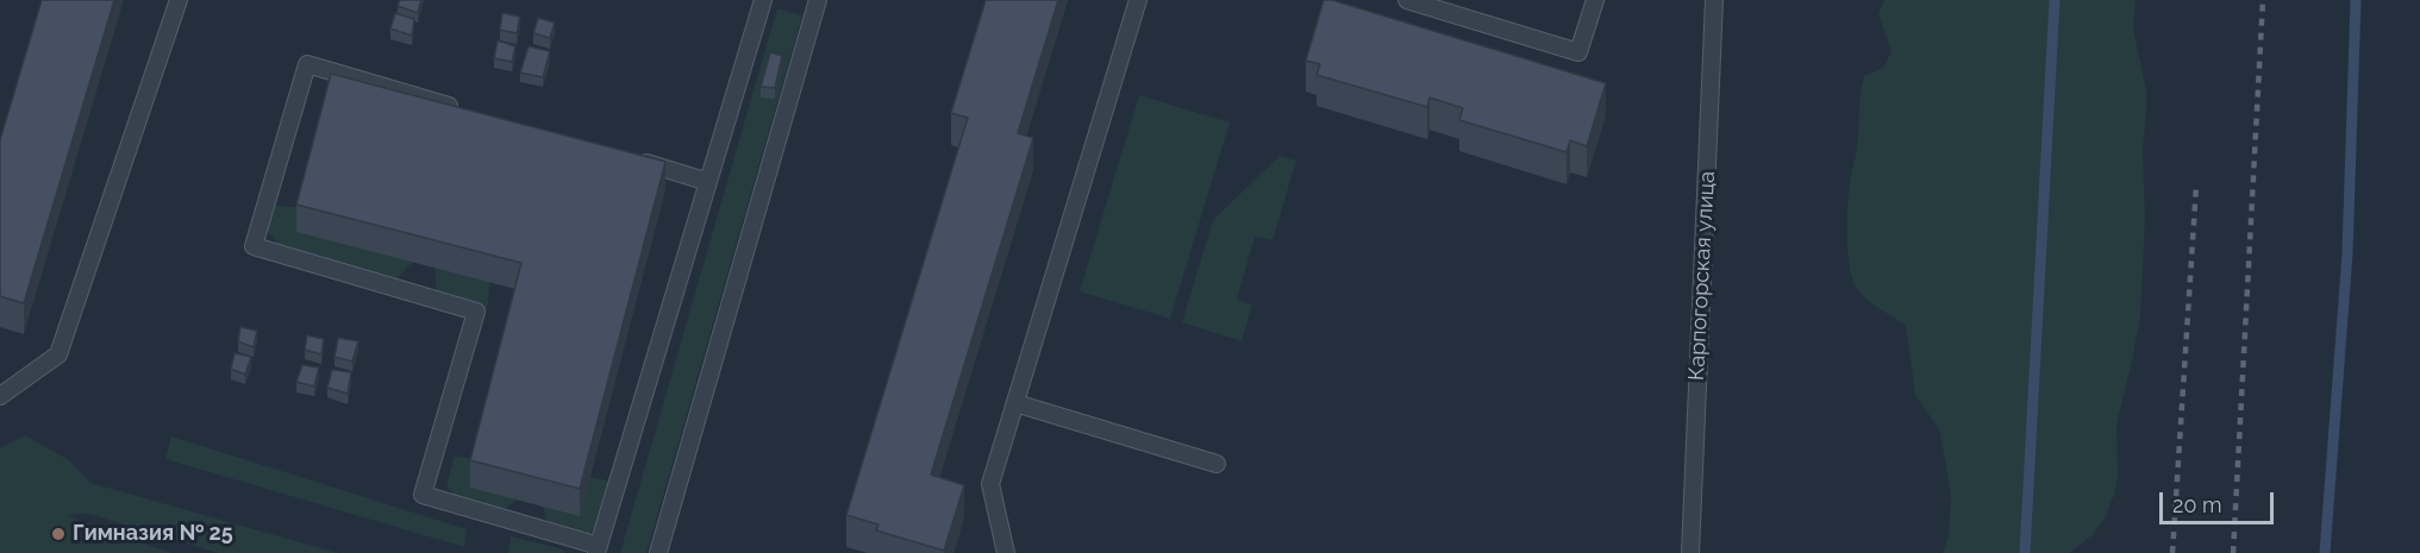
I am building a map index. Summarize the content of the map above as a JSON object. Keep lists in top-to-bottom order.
{
  "streets": {
    "lane": ["Карпогорская улица"]
  },
  "places": ["Гимназия № 25"],
  "scale_bar": "20 m"
}
